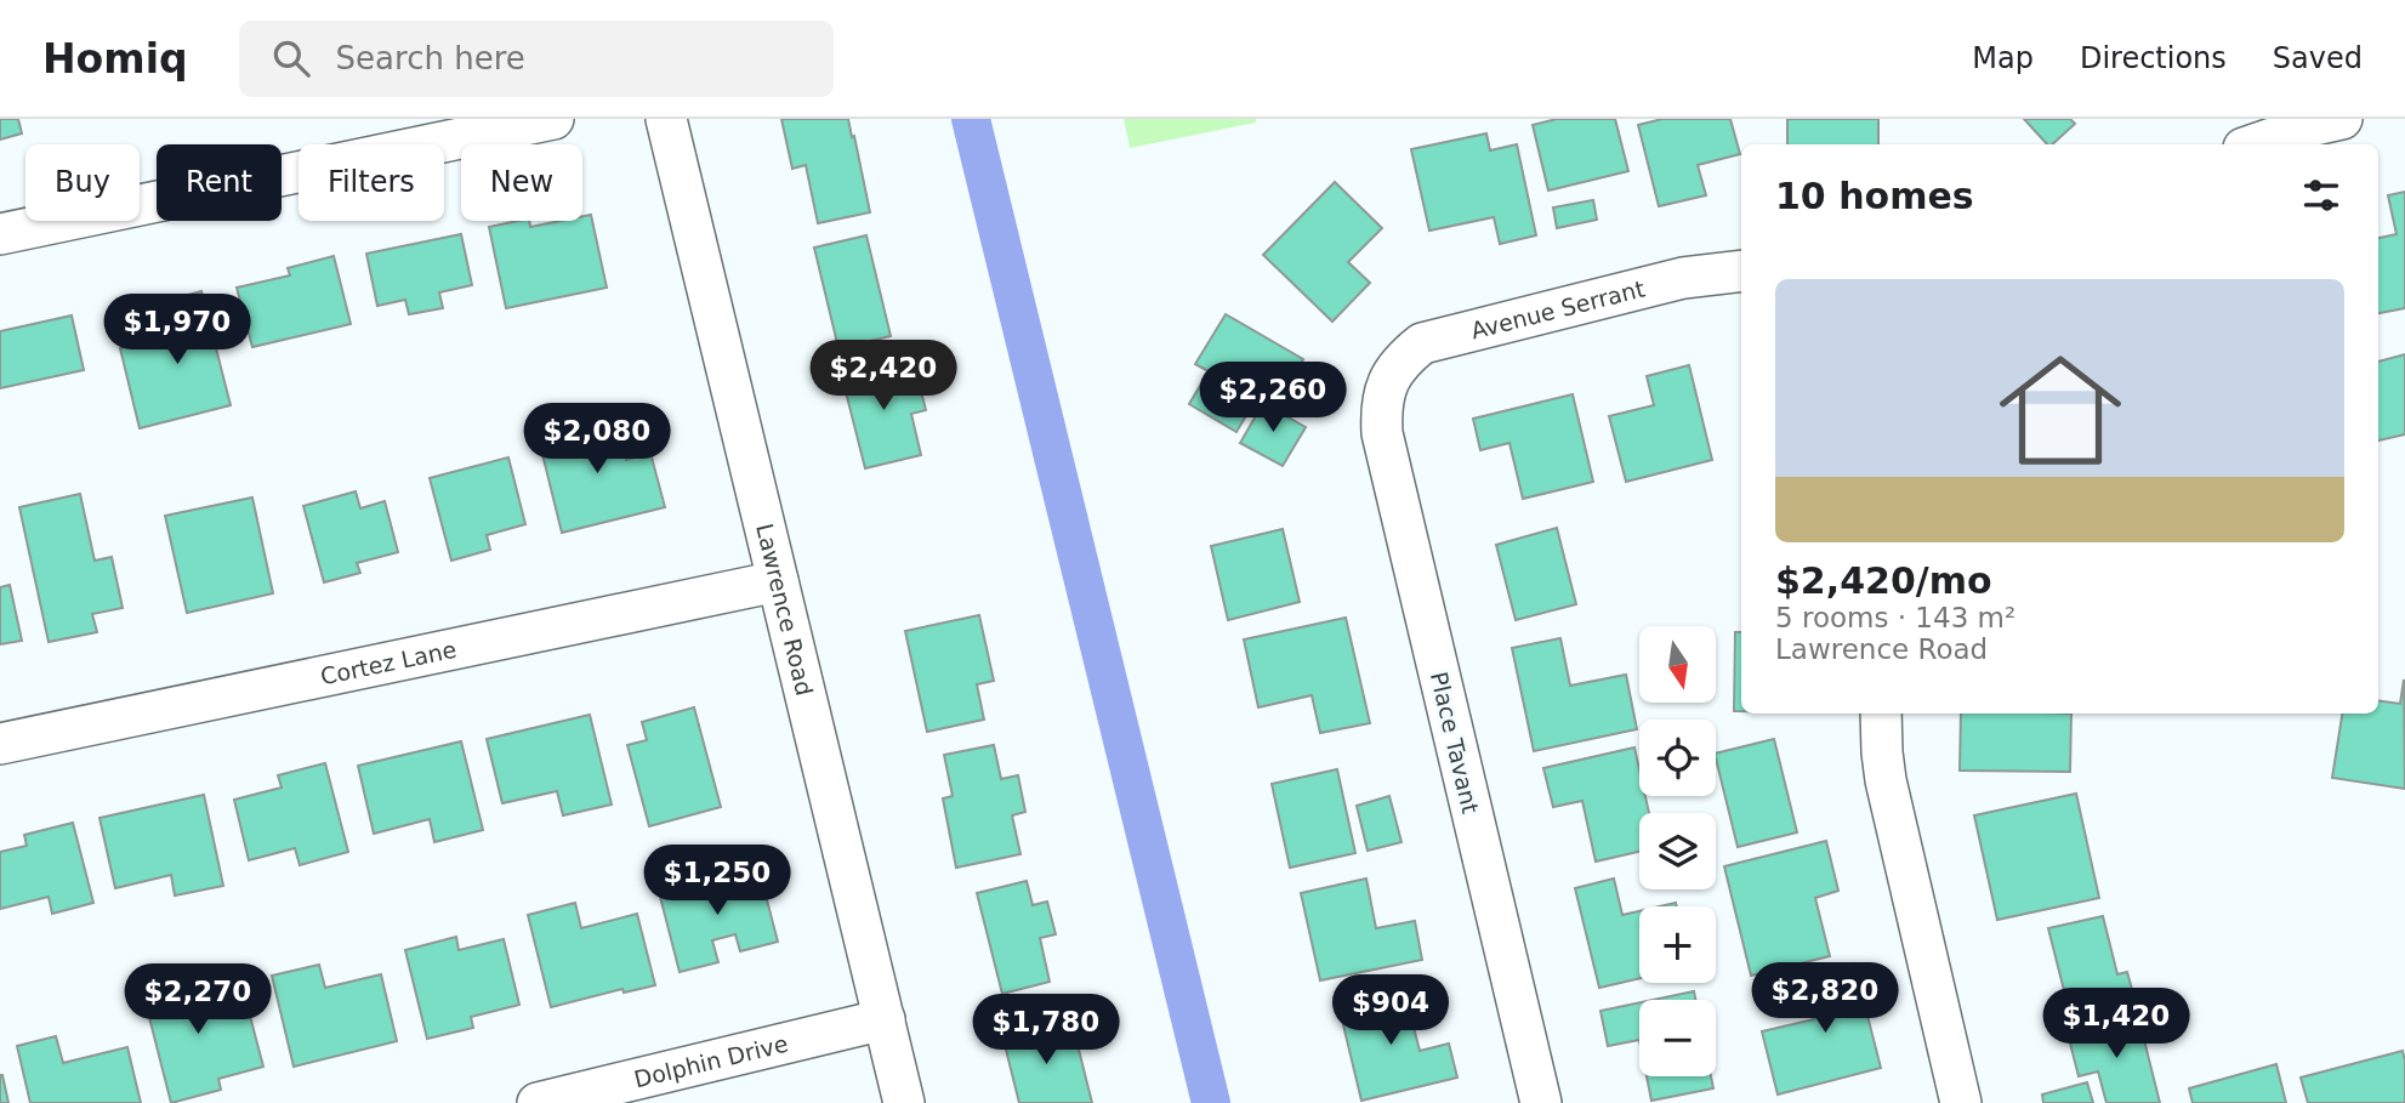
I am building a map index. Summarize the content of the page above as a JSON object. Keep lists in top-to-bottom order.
{
  "streets": {
    "street": [
      "Avenue Serrant",
      "Lawrence Road",
      "Cortez Lane",
      "Place Tavant",
      "Dolphin Drive"
    ]
  },
  "crossings": [
    ["Avenue Serrant", "Place Tavant"],
    ["Lawrence Road", "Cortez Lane"],
    ["Lawrence Road", "Dolphin Drive"]
  ],
  "north": "bottom",
  "page": {
    "header": "Homiq",
    "search": "Search here",
    "nav": ["Map", "Directions", "Saved"],
    "chip": [
      "Buy",
      "Rent",
      "Filters",
      "New"
    ],
    "heading": "10 homes",
    "list": [
      {
        "name": "$2,420/mo",
        "note": "5 rooms · 143 m² · Lawrence Road"
      }
    ],
    "price": [
      "$1,970",
      "$2,420",
      "$2,260",
      "$2,080",
      "$1,250",
      "$2,820",
      "$2,270",
      "$904",
      "$1,420",
      "$1,780"
    ],
    "map_buttons": ["+", "−"]
  }
}
